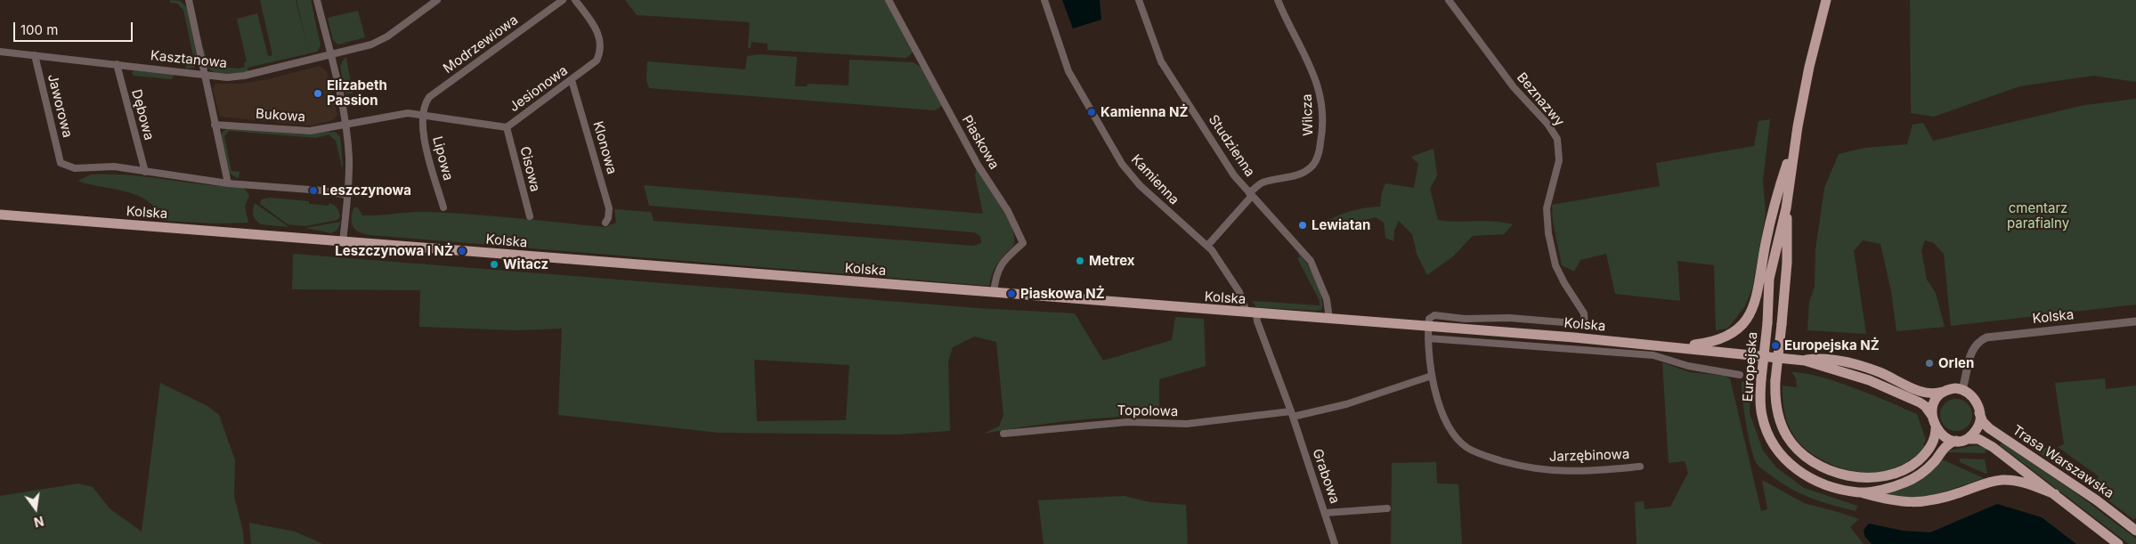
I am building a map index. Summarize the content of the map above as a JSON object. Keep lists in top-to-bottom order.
{
  "streets": {
    "main road": ["Kolska", "Europejska", "Trasa Warszawska"],
    "street": [
      "Modrzewiowa",
      "Kasztanowa",
      "Jesionowa",
      "Beznazwy",
      "Jaworowa",
      "Dębowa",
      "Wilcza",
      "Bukowa",
      "Piaskowa",
      "Studzienna",
      "Klonowa",
      "Lipowa",
      "Cisowa",
      "Kamienna",
      "Topolowa",
      "Jarzębinowa",
      "Grabowa"
    ]
  },
  "crossings": [
    ["Modrzewiowa", "Jesionowa"],
    ["Modrzewiowa", "Lipowa"],
    ["Kasztanowa", "Jaworowa"],
    ["Kasztanowa", "Dębowa"],
    ["Jesionowa", "Bukowa"],
    ["Jesionowa", "Klonowa"],
    ["Jesionowa", "Lipowa"],
    ["Jesionowa", "Cisowa"],
    ["Beznazwy", "Kolska"],
    ["Jaworowa", "Dębowa"],
    ["Wilcza", "Studzienna"],
    ["Wilcza", "Kamienna"],
    ["Piaskowa", "Kolska"],
    ["Studzienna", "Kolska"],
    ["Kamienna", "Kolska"],
    ["Kolska", "Europejska"],
    ["Kolska", "Trasa Warszawska"],
    ["Europejska", "Trasa Warszawska"],
    ["Topolowa", "Jarzębinowa"],
    ["Topolowa", "Grabowa"]
  ],
  "parks": ["cmentarz parafialny"],
  "places": [
    "Elizabeth Passion",
    "Kamienna NŻ",
    "Leszczynowa",
    "Lewiatan",
    "Leszczynowa I NŻ",
    "Metrex",
    "Witacz",
    "Piaskowa NŻ",
    "Europejska NŻ",
    "Orlen"
  ],
  "scale_bar": "100 m",
  "north": "bottom"
}
